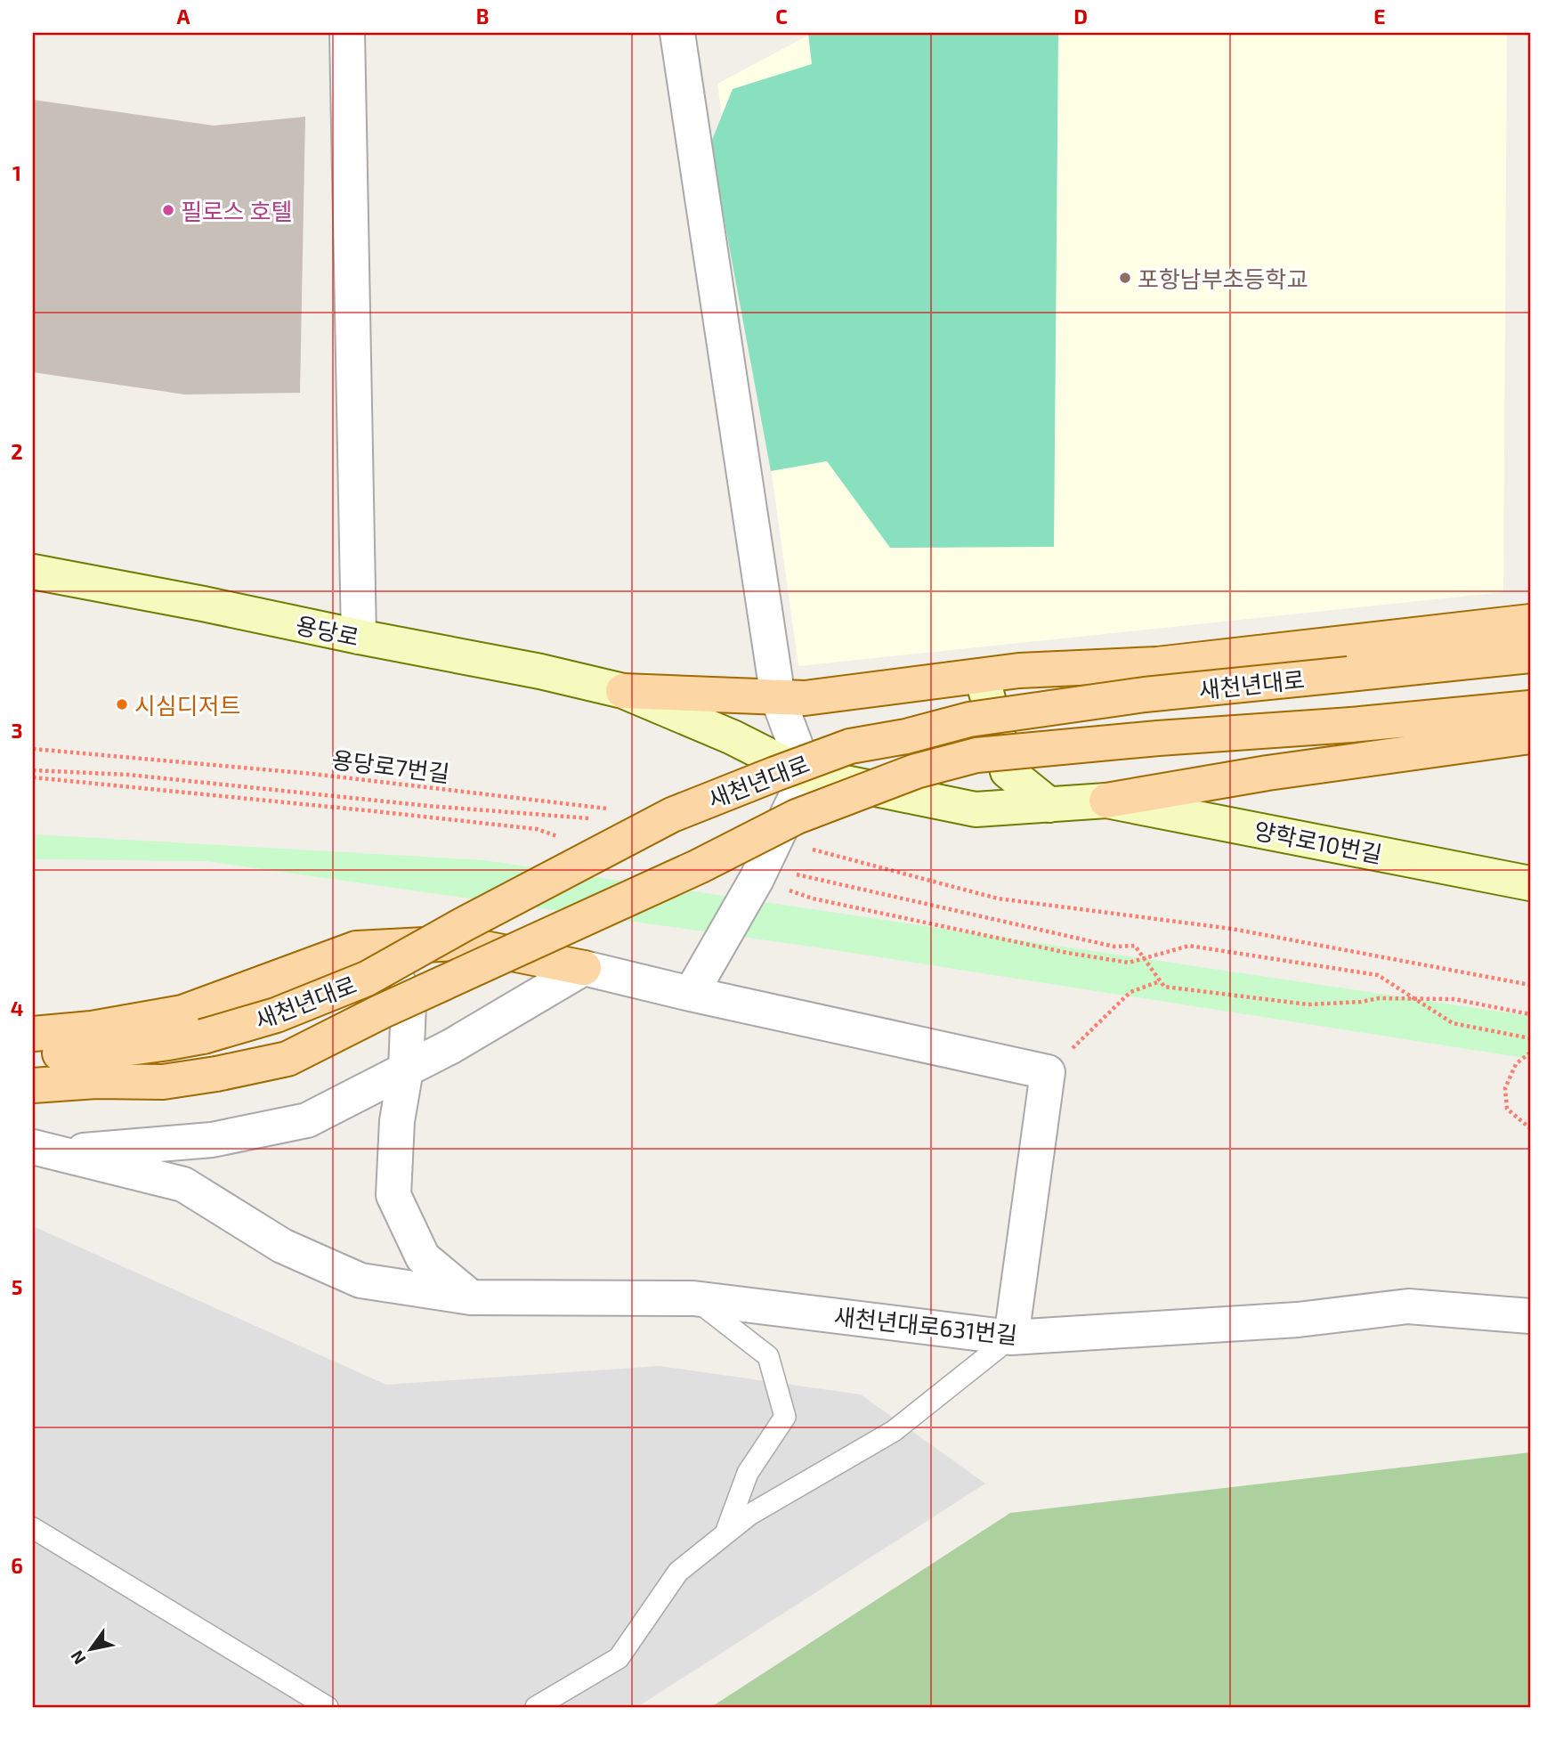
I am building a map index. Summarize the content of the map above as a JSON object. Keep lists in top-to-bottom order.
{
  "streets": {
    "main road": ["용당로", "새천년대로", "양학로10번길"],
    "street": ["새천년대로631번길"],
    "path": ["용당로7번길"]
  },
  "crossings": [
    ["용당로", "양학로10번길"]
  ],
  "places": ["필로스 호텔", "포항남부초등학교", "시심디저트"],
  "north": "bottom left",
  "grid": {
    "columns": [
      "A",
      "B",
      "C",
      "D",
      "E"
    ],
    "rows": [
      "1",
      "2",
      "3",
      "4",
      "5",
      "6"
    ]
  }
}
